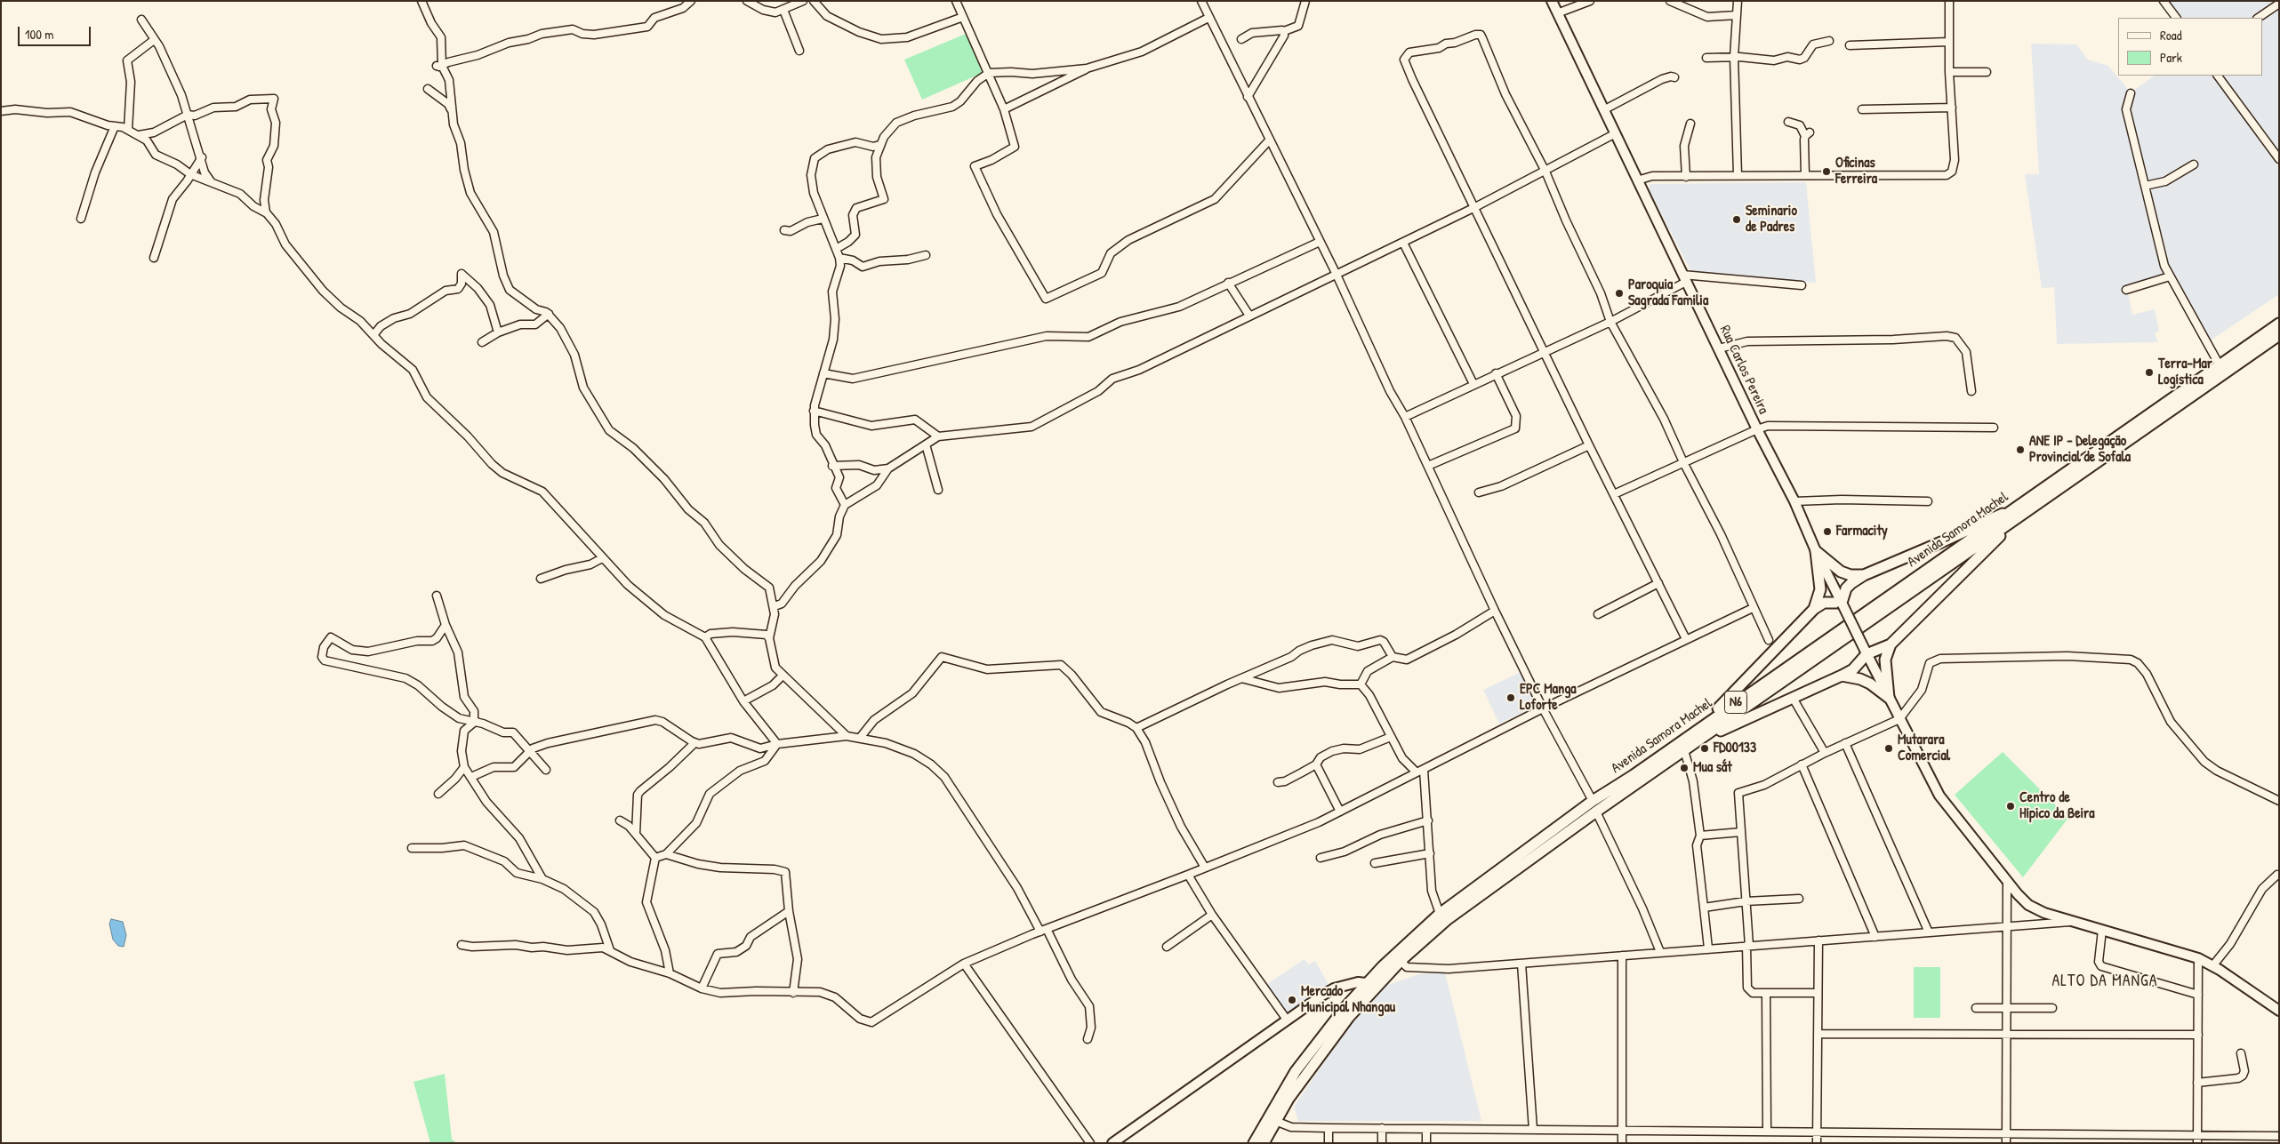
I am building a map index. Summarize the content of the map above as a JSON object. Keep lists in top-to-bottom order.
{
  "streets": {
    "highway": ["Avenida Samora Machel", "N6"],
    "main road": ["Rua Carlos Pereira"]
  },
  "districts": ["ALTO DA MANGA"],
  "places": [
    "Oficinas Ferreira",
    "Seminario de Padres",
    "Paroquia Sagrada Familia",
    "Terra-Mar Logística",
    "ANE IP - Delegação Provincial de Sofala",
    "Farmacity",
    "EPC Manga Loforte",
    "FD00133",
    "Mutarara Comercial",
    "Mua sắt",
    "Centro de Hípico da Beira",
    "Mercado Municipal Nhangau"
  ],
  "legend": ["Road", "Park"],
  "scale_bar": "100 m"
}
